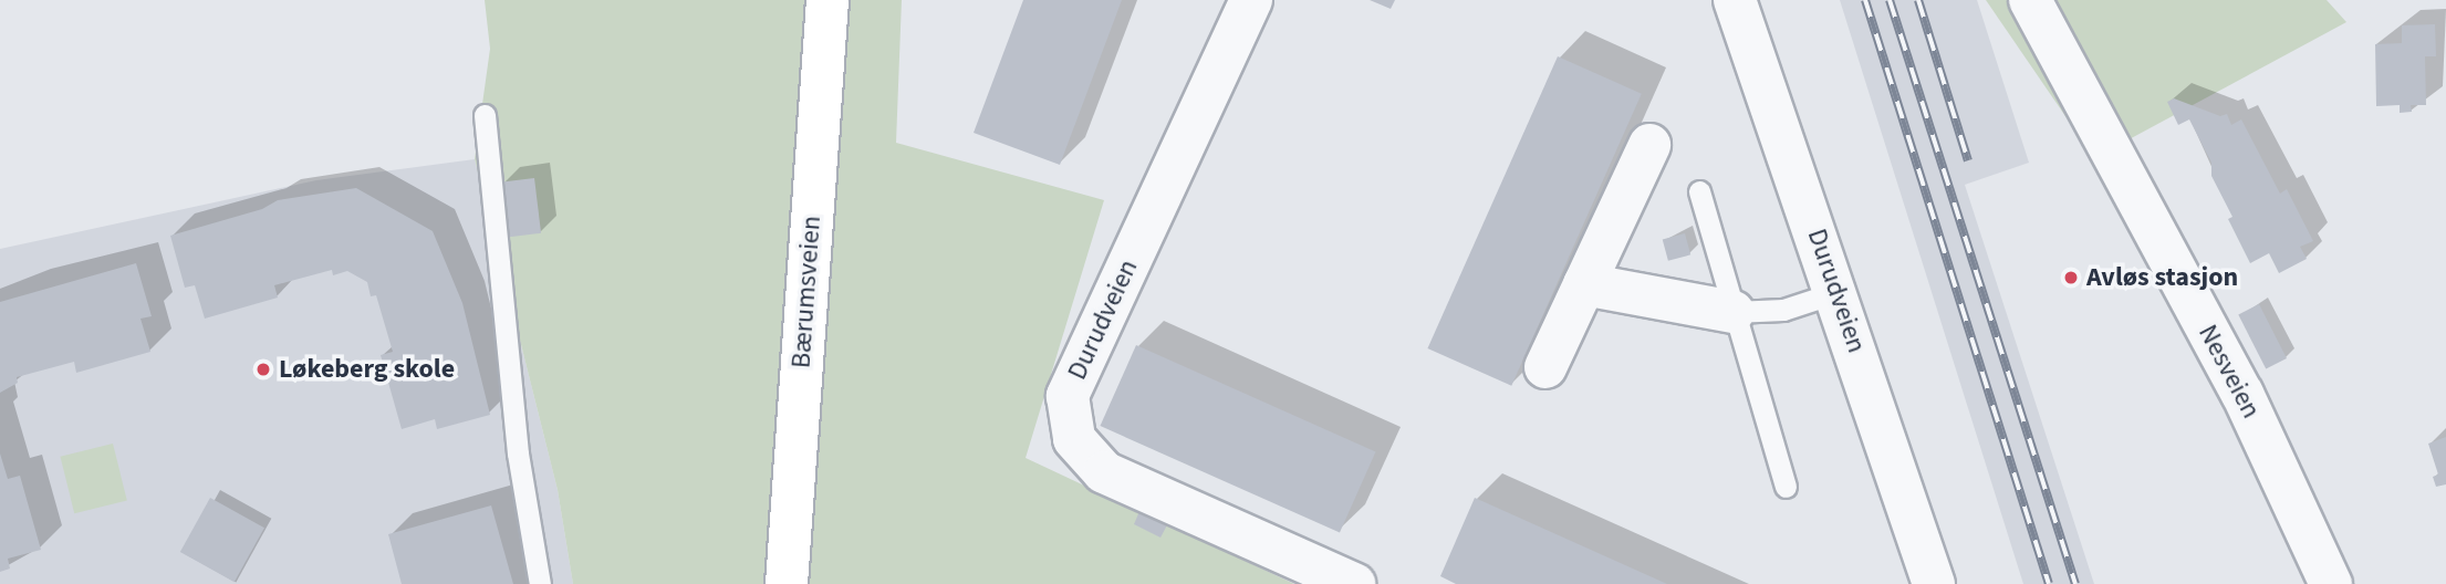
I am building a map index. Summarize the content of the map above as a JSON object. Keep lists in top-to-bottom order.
{
  "streets": {
    "main road": ["Bærumsveien"],
    "street": ["Durudveien", "Nesveien"]
  },
  "places": ["Avløs stasjon", "Løkeberg skole"]
}
